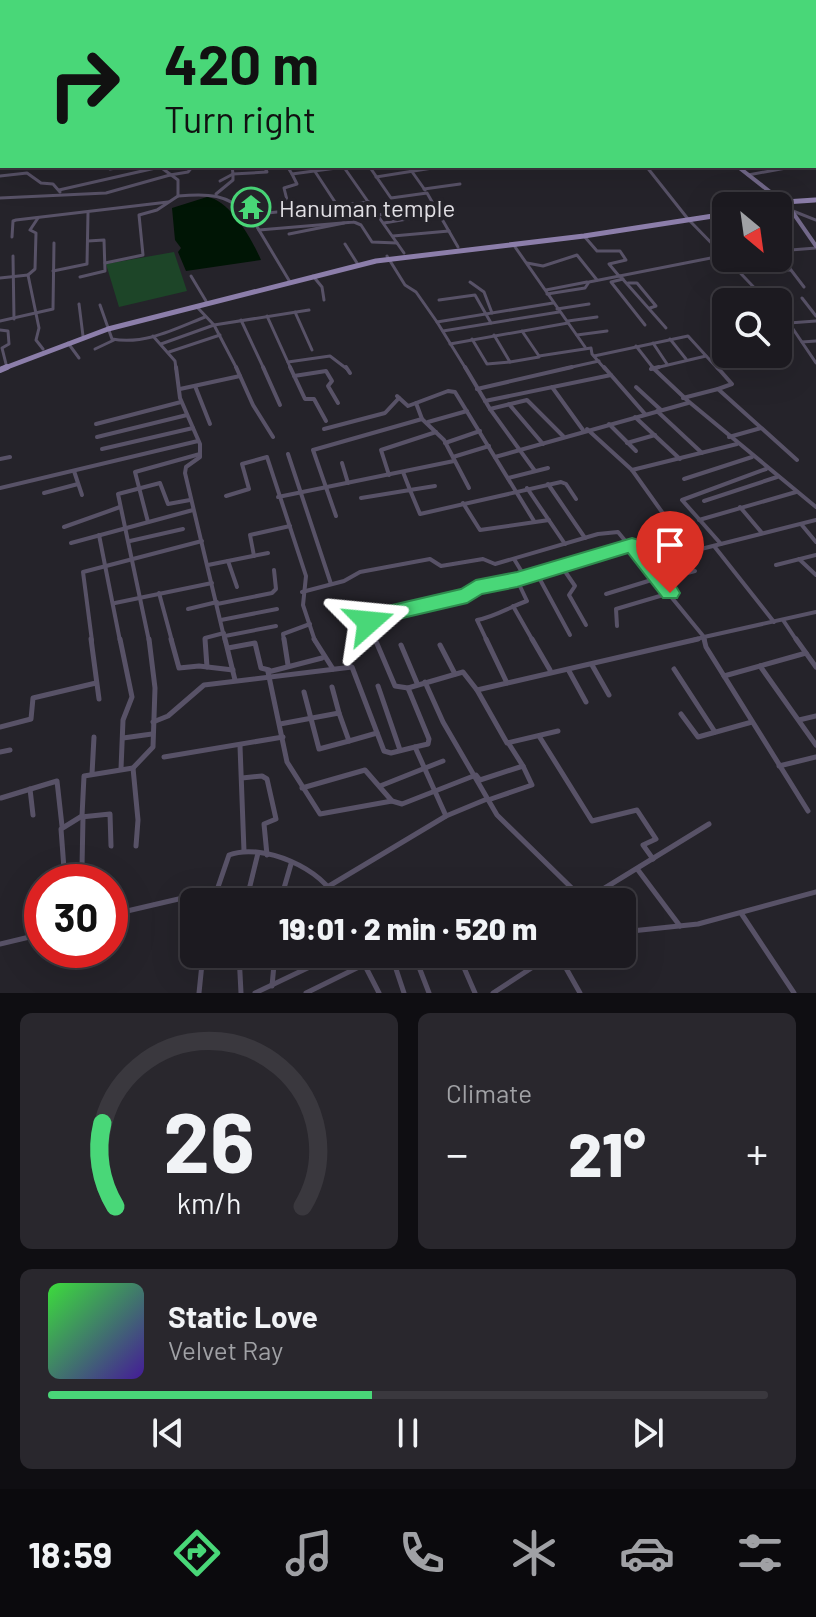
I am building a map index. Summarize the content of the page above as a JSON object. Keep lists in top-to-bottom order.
{
  "places": {
    "temple": ["Hanuman temple"]
  },
  "north": "bottom right",
  "page": {
    "turn": ["420 m", "Turn right"],
    "limit": "30",
    "trip": "19:01 · 2 min · 520 m",
    "tile": "Climate",
    "heat": ["−", "21°", "+"],
    "song": ["Static Love", "Velvet Ray"],
    "tabs": "18:59",
    "gauge": ["26", "km/h"]
  }
}
